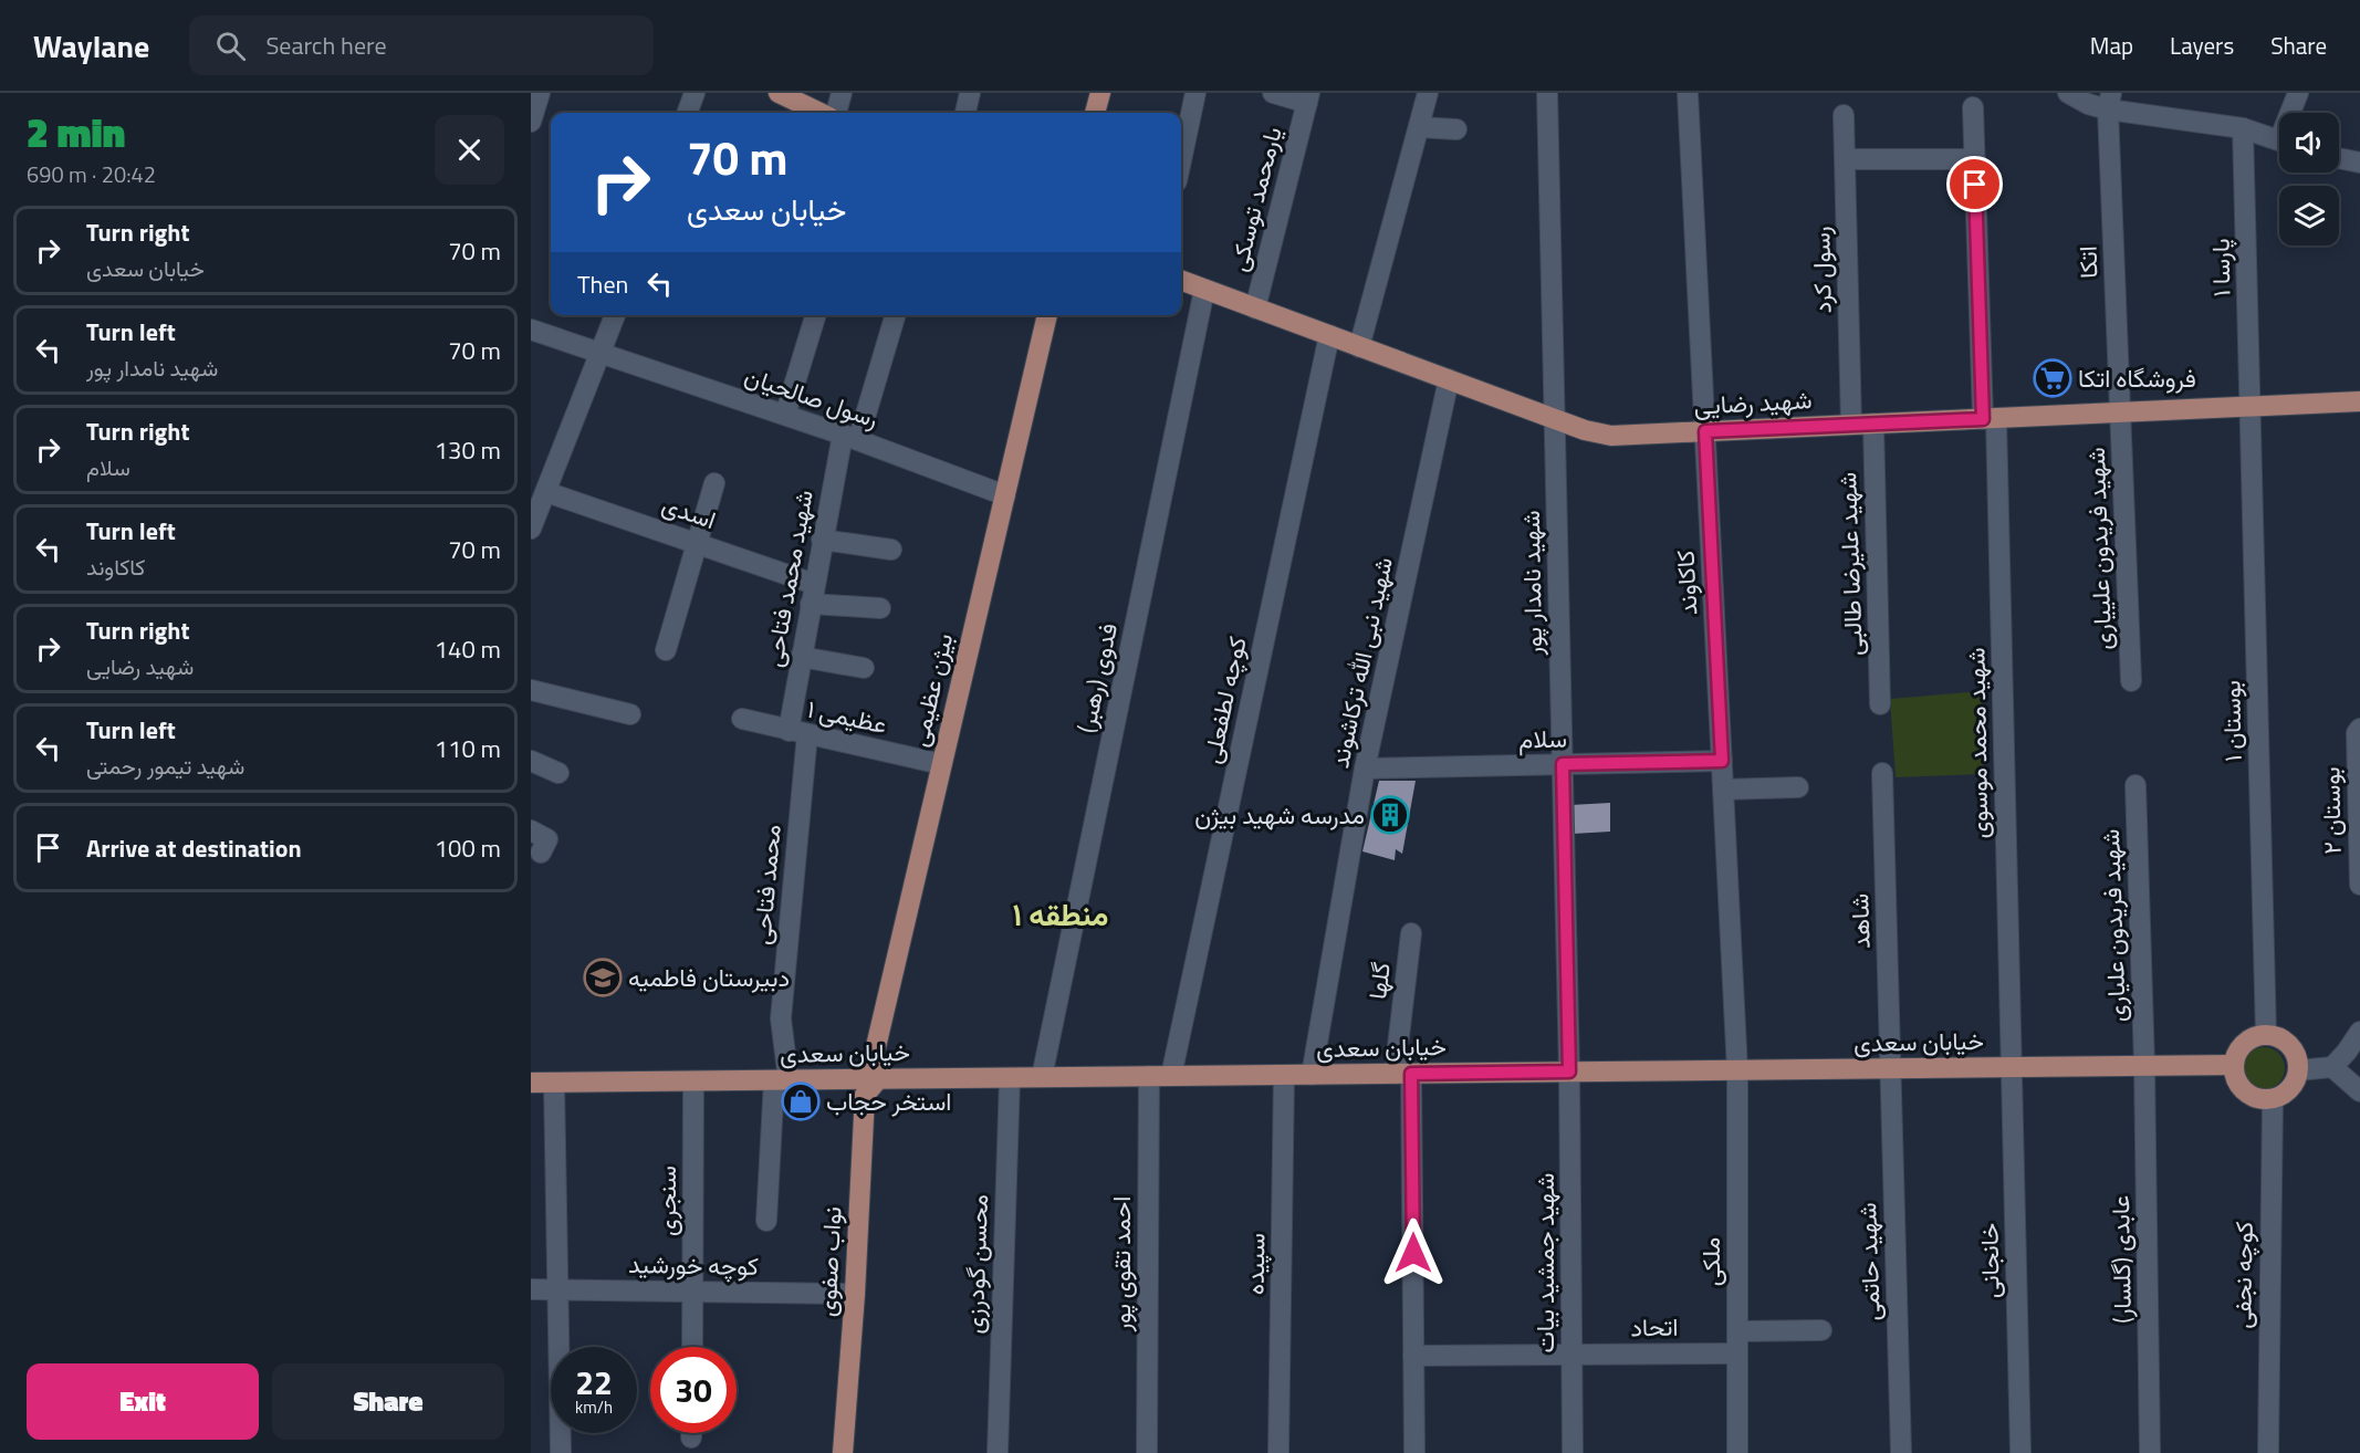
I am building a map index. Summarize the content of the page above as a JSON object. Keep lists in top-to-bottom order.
{
  "streets": {
    "main road": [
      "شهید رضایی",
      "بیژن عظیمی",
      "خیابان سعدی",
      "نواب صفوی"
    ],
    "street": [
      "یارمحمد توسکی",
      "اتکا",
      "پارسا ۱",
      "رسول کرد",
      "رسول صالحیان",
      "اسدی",
      "شهید فریدون علییاری",
      "شهید علیرضا طالبی",
      "شهید محمد فتاحی",
      "شهید نامدار پور",
      "کاکاوند",
      "شهید نبی الله ترکاشوند",
      "فدوی (رهبر)",
      "کوچه لطفعلی",
      "عظیمی ۱",
      "بوستان ۱",
      "سلام",
      "شهید محمد موسوی",
      "بوستان ۲",
      "محمد فتاحی",
      "شاهد",
      "شهید فریدون علیاری",
      "گلها",
      "سنجری",
      "عابدی (گلسار)",
      "خانجانی",
      "ملکی",
      "شهید حاتمی",
      "شهید جمشید بیات",
      "محسن گودرزی",
      "احمد تقوی پور",
      "سپیده",
      "کوچه خورشید",
      "کوچه نجفی",
      "اتحاد"
    ]
  },
  "crossings": [
    ["یارمحمد توسکی", "شهید رضایی"],
    ["اتکا", "شهید رضایی"],
    ["اتکا", "شهید فریدون علییاری"],
    ["پارسا ۱", "شهید رضایی"],
    ["پارسا ۱", "بوستان ۱"],
    ["رسول کرد", "شهید رضایی"],
    ["رسول صالحیان", "شهید محمد فتاحی"],
    ["رسول صالحیان", "بیژن عظیمی"],
    ["شهید رضایی", "شهید فریدون علییاری"],
    ["شهید رضایی", "شهید علیرضا طالبی"],
    ["شهید رضایی", "شهید نامدار پور"],
    ["شهید رضایی", "کاکاوند"],
    ["شهید رضایی", "شهید نبی الله ترکاشوند"],
    ["شهید رضایی", "فدوی (رهبر)"],
    ["شهید رضایی", "کوچه لطفعلی"],
    ["شهید رضایی", "بوستان ۱"],
    ["شهید رضایی", "شهید محمد موسوی"],
    ["اسدی", "شهید محمد فتاحی"],
    ["شهید محمد فتاحی", "عظیمی ۱"],
    ["شهید محمد فتاحی", "محمد فتاحی"],
    ["شهید نامدار پور", "سلام"],
    ["شهید نامدار پور", "خیابان سعدی"],
    ["شهید نامدار پور", "شهید جمشید بیات"],
    ["کاکاوند", "سلام"],
    ["کاکاوند", "خیابان سعدی"],
    ["کاکاوند", "ملکی"],
    ["شهید نبی الله ترکاشوند", "سلام"],
    ["شهید نبی الله ترکاشوند", "خیابان سعدی"],
    ["فدوی (رهبر)", "خیابان سعدی"],
    ["بیژن عظیمی", "عظیمی ۱"],
    ["بیژن عظیمی", "خیابان سعدی"],
    ["بیژن عظیمی", "نواب صفوی"],
    ["کوچه لطفعلی", "خیابان سعدی"],
    ["عظیمی ۱", "محمد فتاحی"],
    ["بوستان ۱", "خیابان سعدی"],
    ["بوستان ۱", "کوچه نجفی"],
    ["شهید محمد موسوی", "خیابان سعدی"],
    ["شهید محمد موسوی", "خانجانی"],
    ["محمد فتاحی", "خیابان سعدی"],
    ["شاهد", "خیابان سعدی"],
    ["شاهد", "شهید حاتمی"],
    ["شهید فریدون علیاری", "خیابان سعدی"],
    ["شهید فریدون علیاری", "عابدی (گلسار)"],
    ["گلها", "خیابان سعدی"],
    ["گلها", "اتحاد"],
    ["خیابان سعدی", "سنجری"],
    ["خیابان سعدی", "عابدی (گلسار)"],
    ["خیابان سعدی", "خانجانی"],
    ["خیابان سعدی", "نواب صفوی"],
    ["خیابان سعدی", "ملکی"],
    ["خیابان سعدی", "شهید حاتمی"],
    ["خیابان سعدی", "شهید جمشید بیات"],
    ["خیابان سعدی", "محسن گودرزی"],
    ["خیابان سعدی", "احمد تقوی پور"],
    ["خیابان سعدی", "سپیده"],
    ["خیابان سعدی", "کوچه نجفی"],
    ["سنجری", "کوچه خورشید"],
    ["نواب صفوی", "کوچه خورشید"],
    ["ملکی", "اتحاد"],
    ["شهید جمشید بیات", "اتحاد"]
  ],
  "districts": ["منطقه ۱"],
  "places": {
    "supermarket": ["فروشگاه اتکا"],
    "building": ["مدرسه شهید بیژن"],
    "school or university": ["دبیرستان فاطمیه"],
    "shop": ["استخر حجاب"]
  },
  "page": {
    "header": "Waylane",
    "search": "Search here",
    "nav": ["Map", "Layers", "Share"],
    "heading": ["2 min", "690 m · 20:42"],
    "turn": ["70 m", "خیابان سعدی"],
    "list": [
      {
        "name": "Turn right",
        "note": "خیابان سعدی",
        "value": "70 m"
      },
      {
        "name": "Turn left",
        "note": "شهید نامدار پور",
        "value": "70 m"
      },
      {
        "name": "Turn right",
        "note": "سلام",
        "value": "130 m"
      },
      {
        "name": "Turn left",
        "note": "کاکاوند",
        "value": "70 m"
      },
      {
        "name": "Turn right",
        "note": "شهید رضایی",
        "value": "140 m"
      },
      {
        "name": "Turn left",
        "note": "شهید تیمور رحمتی",
        "value": "110 m"
      },
      {
        "name": "Arrive at destination",
        "value": "100 m"
      }
    ],
    "then": "Then",
    "speed": "22 km/h",
    "limit": "30",
    "buttons": ["Exit", "Share"]
  }
}
